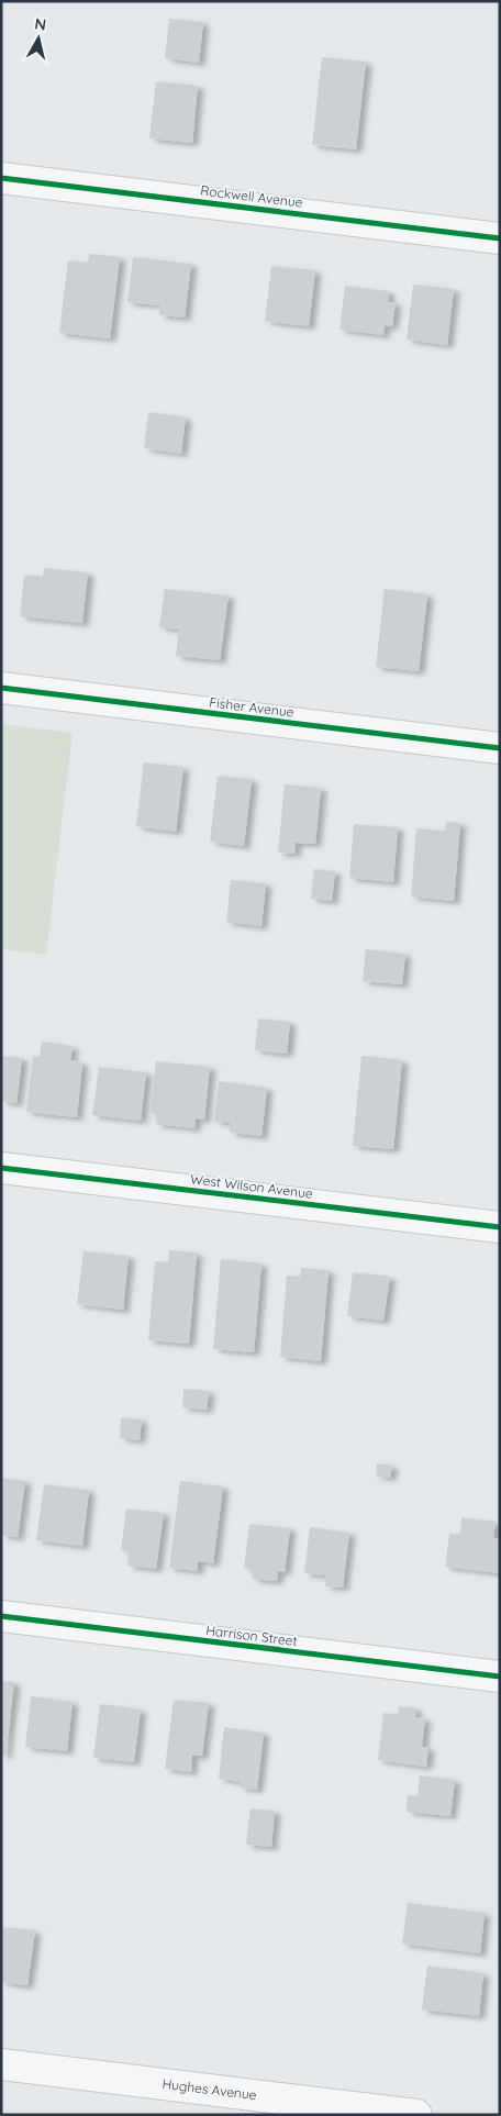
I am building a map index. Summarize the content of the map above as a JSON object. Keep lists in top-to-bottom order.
{
  "streets": {
    "street": [
      "Rockwell Avenue",
      "Fisher Avenue",
      "West Wilson Avenue",
      "Harrison Street",
      "Hughes Avenue"
    ]
  },
  "north": "top"
}
